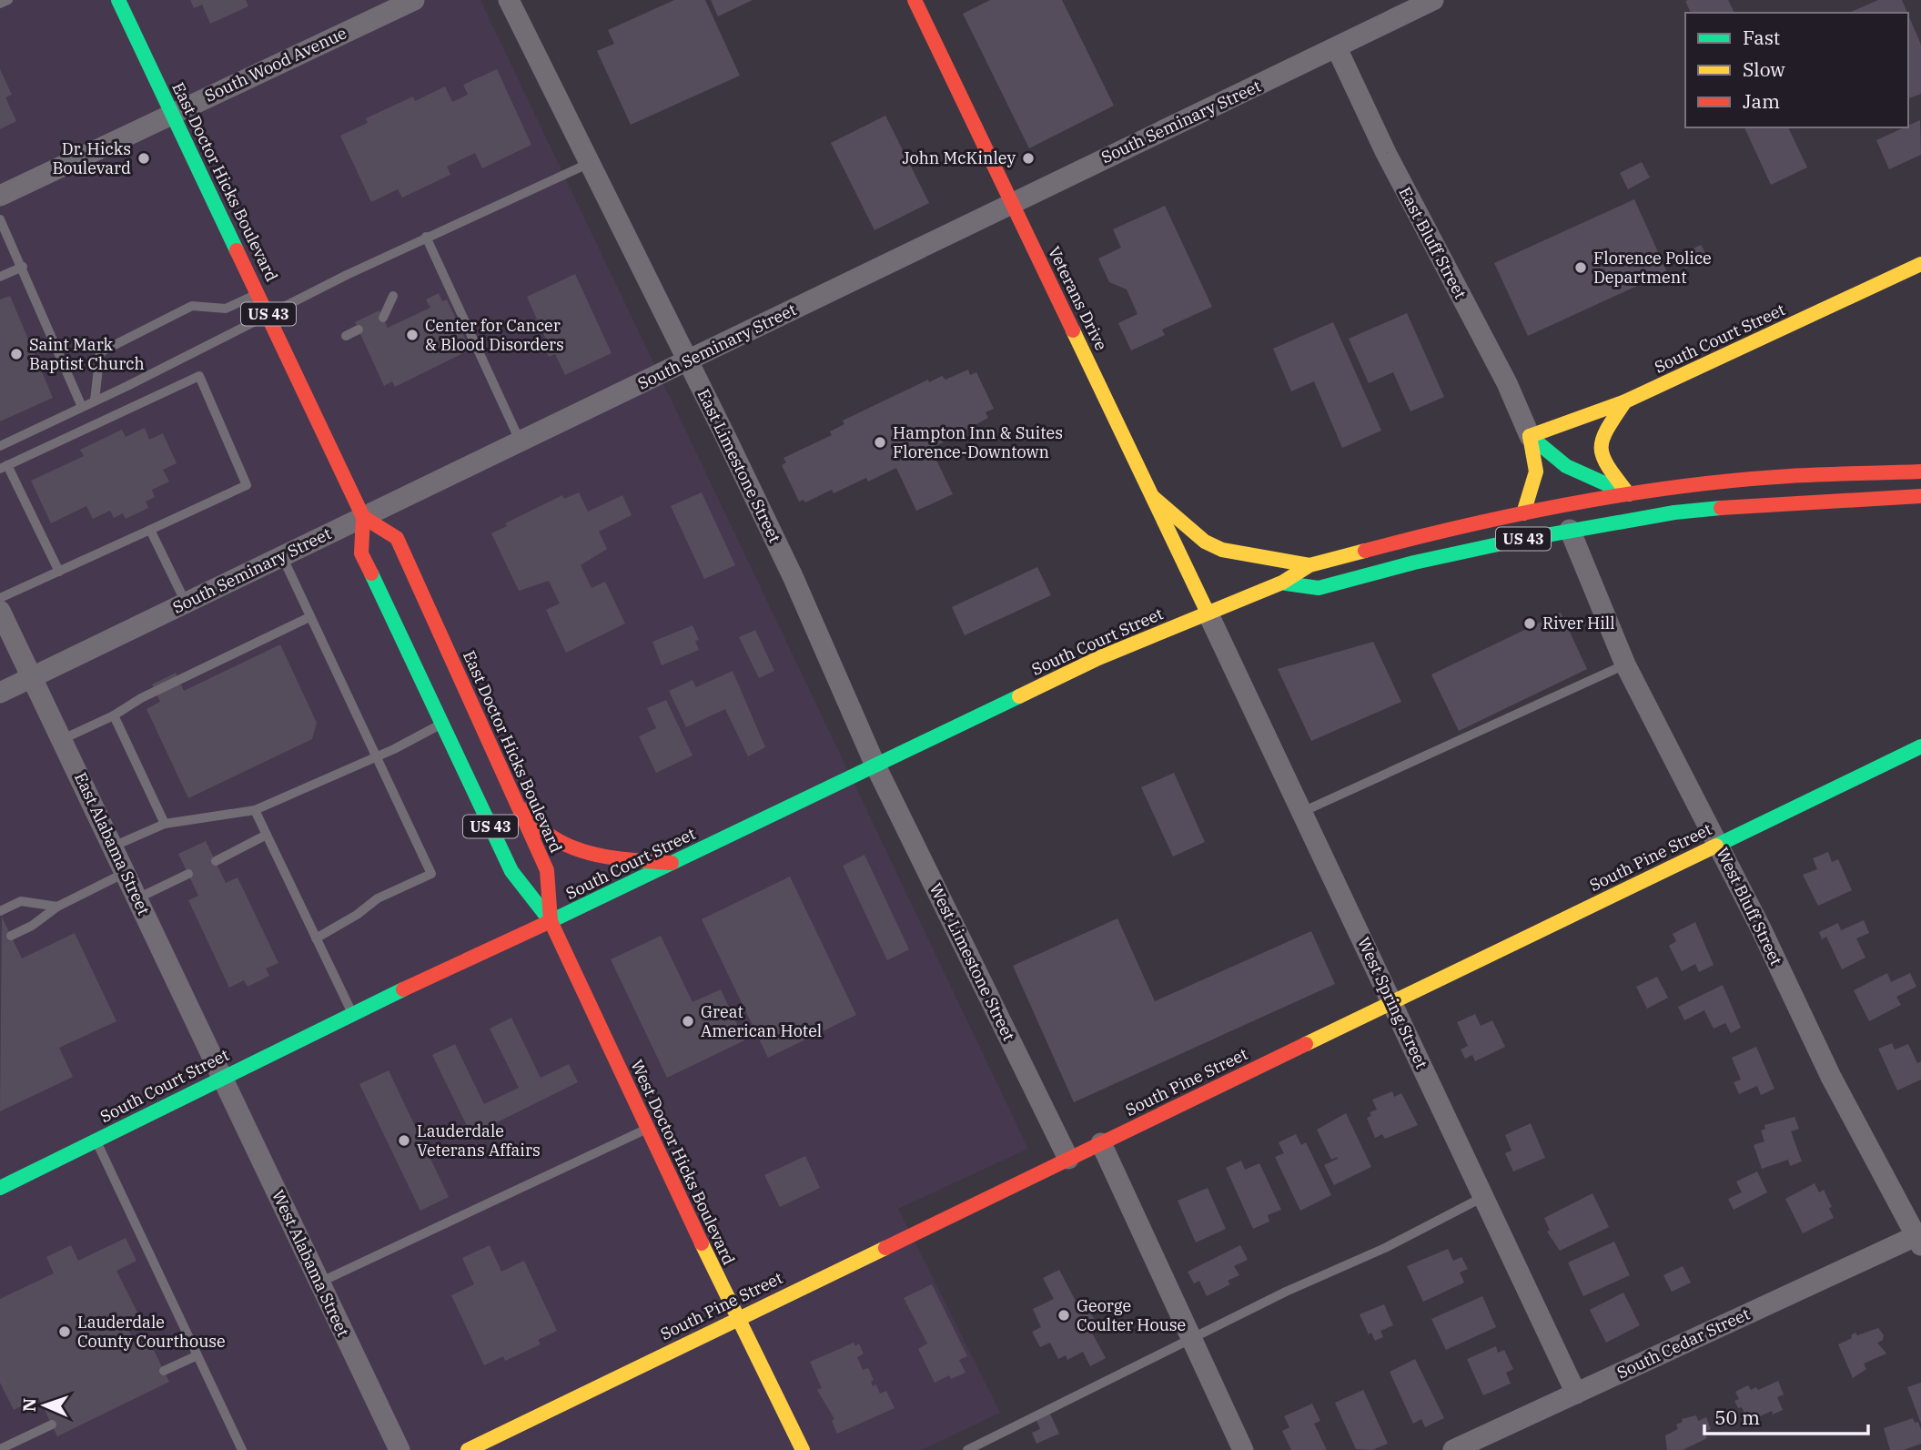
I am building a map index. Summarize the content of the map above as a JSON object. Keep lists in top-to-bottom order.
{
  "streets": {
    "main road": [
      "East Doctor Hicks Boulevard",
      "Veterans Drive",
      "US 43",
      "South Court Street",
      "South Pine Street",
      "West Doctor Hicks Boulevard"
    ],
    "street": [
      "South Wood Avenue",
      "South Seminary Street",
      "East Bluff Street",
      "East Limestone Street",
      "East Alabama Street",
      "West Bluff Street",
      "West Limestone Street",
      "West Spring Street",
      "West Alabama Street",
      "South Cedar Street"
    ]
  },
  "crossings": [
    ["South Wood Avenue", "East Doctor Hicks Boulevard"],
    ["South Seminary Street", "East Doctor Hicks Boulevard"],
    ["South Seminary Street", "East Bluff Street"],
    ["South Seminary Street", "Veterans Drive"],
    ["South Seminary Street", "East Limestone Street"],
    ["South Seminary Street", "East Alabama Street"],
    ["East Doctor Hicks Boulevard", "US 43"],
    ["East Doctor Hicks Boulevard", "South Court Street"],
    ["East Doctor Hicks Boulevard", "West Doctor Hicks Boulevard"],
    ["East Bluff Street", "South Court Street"],
    ["Veterans Drive", "South Court Street"],
    ["Veterans Drive", "West Spring Street"],
    ["US 43", "South Court Street"],
    ["US 43", "West Bluff Street"],
    ["South Court Street", "East Limestone Street"],
    ["South Court Street", "East Alabama Street"],
    ["South Court Street", "West Limestone Street"],
    ["South Court Street", "West Spring Street"],
    ["South Court Street", "West Doctor Hicks Boulevard"],
    ["South Court Street", "West Alabama Street"],
    ["East Limestone Street", "West Limestone Street"],
    ["East Alabama Street", "West Alabama Street"],
    ["South Pine Street", "West Bluff Street"],
    ["South Pine Street", "West Limestone Street"],
    ["South Pine Street", "West Spring Street"],
    ["South Pine Street", "West Doctor Hicks Boulevard"],
    ["West Bluff Street", "South Cedar Street"],
    ["West Spring Street", "South Cedar Street"]
  ],
  "places": [
    "Dr. Hicks Boulevard",
    "John McKinley",
    "Florence Police Department",
    "Center for Cancer & Blood Disorders",
    "Saint Mark Baptist Church",
    "Hampton Inn & Suites Florence-Downtown",
    "River Hill",
    "Great American Hotel",
    "Lauderdale Veterans Affairs",
    "George Coulter House",
    "Lauderdale County Courthouse"
  ],
  "legend": ["Fast", "Slow", "Jam"],
  "scale_bar": "50 m",
  "north": "left"
}
